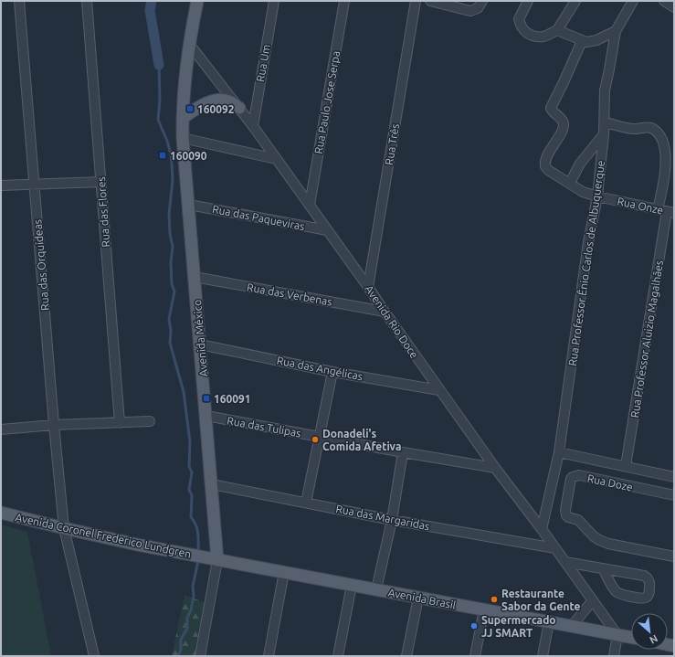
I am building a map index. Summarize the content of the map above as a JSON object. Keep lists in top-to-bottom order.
{
  "streets": {
    "main road": ["Avenida México", "Avenida Coronel Frederico Lundgren", "Avenida Brasil"],
    "street": [
      "Rua Um",
      "Rua Paulo Jose Serpa",
      "Rua Três",
      "Rua Onze",
      "Rua das Flores",
      "Rua das Paqueviras",
      "Rua Professor Ênio Carlos de Albuquerque",
      "Rua das Orquídeas",
      "Rua das Verbenas",
      "Avenida Rio Doce",
      "Rua Professor Aluizio Magalhães",
      "Rua das Angélicas",
      "Rua das Tulipas",
      "Rua Doze",
      "Rua das Margaridas"
    ]
  },
  "crossings": [
    ["Rua Um", "Avenida Rio Doce"],
    ["Rua Paulo Jose Serpa", "Avenida Rio Doce"],
    ["Rua Três", "Avenida Rio Doce"],
    ["Rua Onze", "Rua Professor Ênio Carlos de Albuquerque"],
    ["Rua Onze", "Rua Professor Aluizio Magalhães"],
    ["Rua das Paqueviras", "Avenida Rio Doce"],
    ["Rua das Paqueviras", "Avenida México"],
    ["Rua Professor Ênio Carlos de Albuquerque", "Avenida Rio Doce"],
    ["Rua Professor Ênio Carlos de Albuquerque", "Rua Doze"],
    ["Rua das Orquídeas", "Avenida Coronel Frederico Lundgren"],
    ["Rua das Verbenas", "Avenida Rio Doce"],
    ["Rua das Verbenas", "Avenida México"],
    ["Avenida Rio Doce", "Avenida México"],
    ["Avenida Rio Doce", "Rua das Angélicas"],
    ["Avenida Rio Doce", "Rua das Tulipas"],
    ["Avenida Rio Doce", "Rua das Margaridas"],
    ["Avenida Rio Doce", "Avenida Brasil"],
    ["Avenida México", "Rua das Angélicas"],
    ["Avenida México", "Rua das Tulipas"],
    ["Avenida México", "Rua das Margaridas"],
    ["Avenida México", "Avenida Coronel Frederico Lundgren"],
    ["Avenida México", "Avenida Brasil"],
    ["Rua Professor Aluizio Magalhães", "Rua Doze"],
    ["Avenida Coronel Frederico Lundgren", "Avenida Brasil"]
  ],
  "places": {
    "transit": ["160092", "160090", "160091"],
    "other": ["Donadeli's Comida Afetiva", "Restaurante Sabor da Gente", "Supermercado JJ SMART"]
  },
  "north": "bottom right"
}
